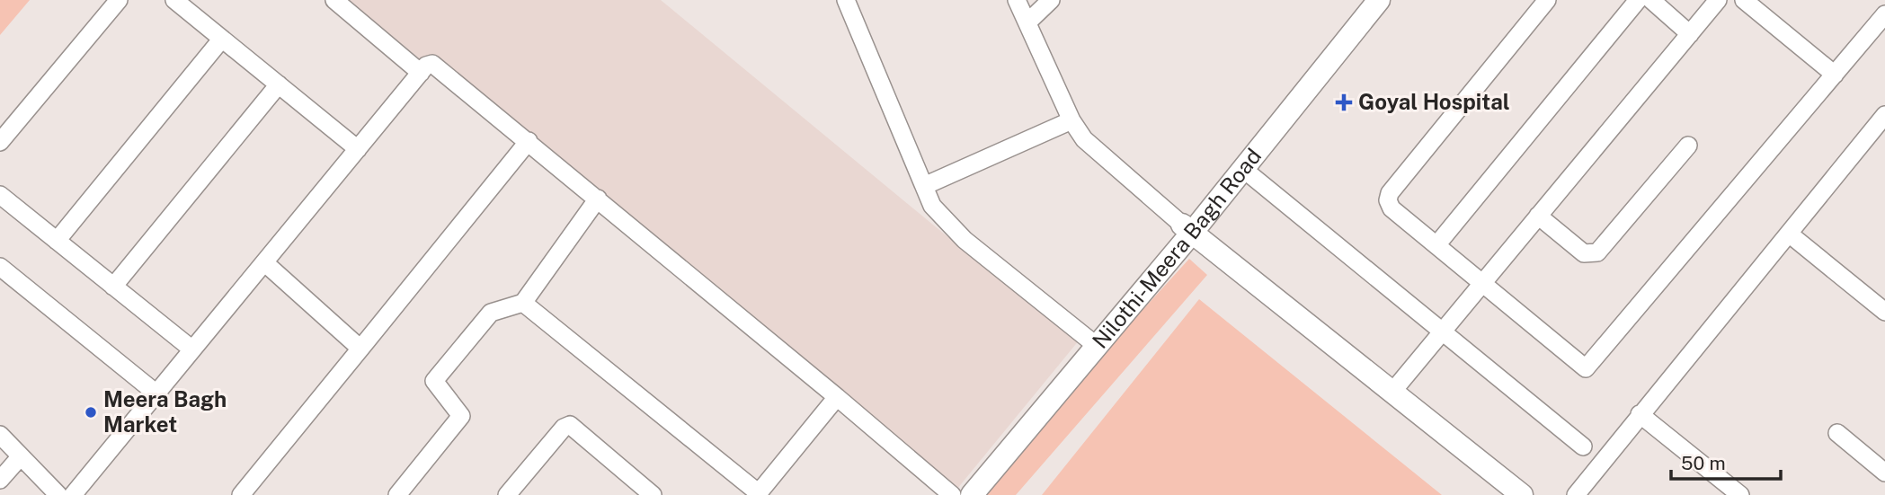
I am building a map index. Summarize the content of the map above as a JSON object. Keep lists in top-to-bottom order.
{
  "streets": {
    "street": ["Nilothi-Meera Bagh Road"]
  },
  "places": {
    "health": ["Goyal Hospital"],
    "other": ["Meera Bagh Market"]
  },
  "scale_bar": "50 m"
}
